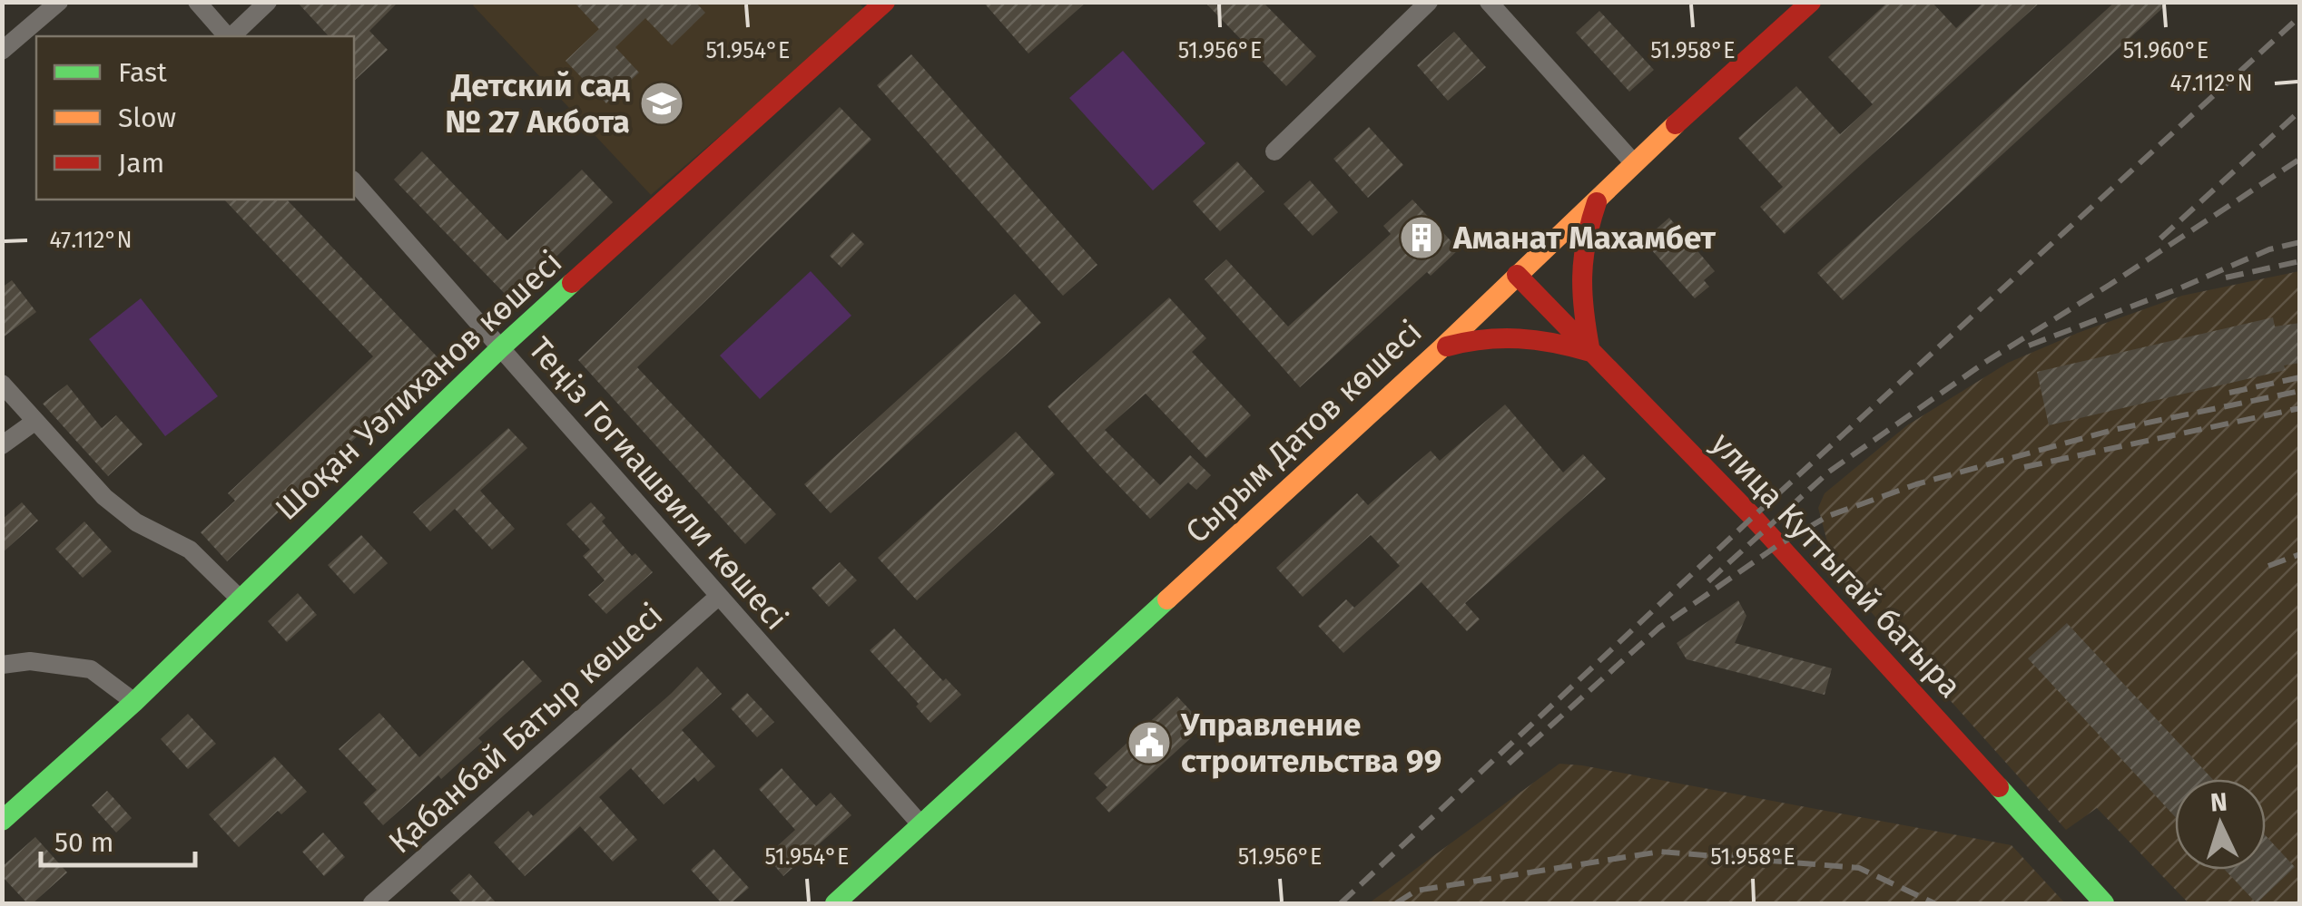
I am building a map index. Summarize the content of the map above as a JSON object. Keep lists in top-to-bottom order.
{
  "streets": {
    "main road": ["Шоқан Уәлиханов көшесі", "Сырым Датов көшесі", "улица Куттыгай батыра"],
    "street": ["Теңіз Гогиашвили көшесі", "Қабанбай Батыр көшесі"]
  },
  "crossings": [
    ["Шоқан Уәлиханов көшесі", "Теңіз Гогиашвили көшесі"],
    ["Сырым Датов көшесі", "Теңіз Гогиашвили көшесі"],
    ["Сырым Датов көшесі", "улица Куттыгай батыра"],
    ["Теңіз Гогиашвили көшесі", "Қабанбай Батыр көшесі"]
  ],
  "places": {
    "school or university": ["Детский сад № 27 Акбота"],
    "building": ["Аманат Махамбет"],
    "public building": ["Управление строительства 99"]
  },
  "legend": ["Fast", "Slow", "Jam"],
  "scale_bar": "50 m",
  "north": "top",
  "coordinates": [
    "51.954°E",
    "51.956°E",
    "51.958°E",
    "51.960°E",
    "47.112°N"
  ]
}
